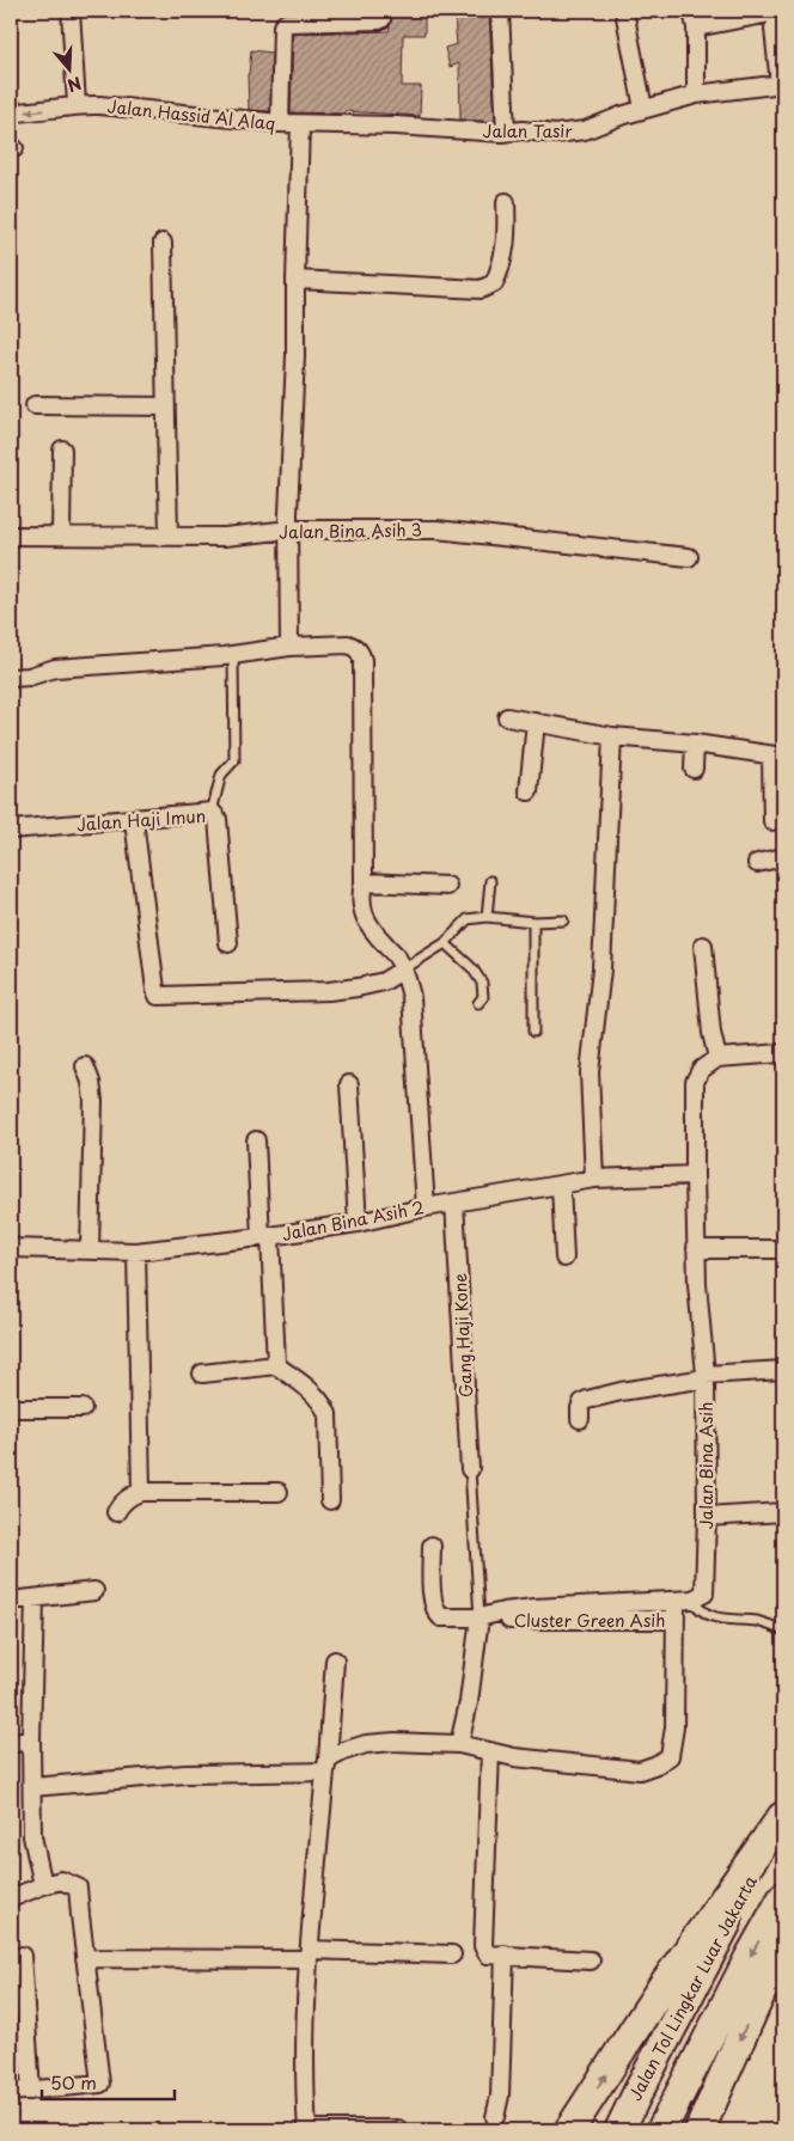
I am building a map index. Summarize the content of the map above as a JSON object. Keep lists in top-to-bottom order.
{
  "streets": {
    "highway": ["Jalan Tol Lingkar Luar Jakarta"],
    "street": [
      "Jalan Hassid Al Alaq",
      "Jalan Tasir",
      "Jalan Bina Asih 3",
      "Jalan Haji Imun",
      "Jalan Bina Asih 2",
      "Gang Haji Kone",
      "Jalan Bina Asih",
      "Cluster Green Asih"
    ]
  },
  "crossings": [
    ["Jalan Hassid Al Alaq", "Jalan Tasir"],
    ["Jalan Bina Asih 2", "Gang Haji Kone"],
    ["Jalan Bina Asih 2", "Jalan Bina Asih"]
  ],
  "scale_bar": "50 m",
  "north": "bottom"
}
